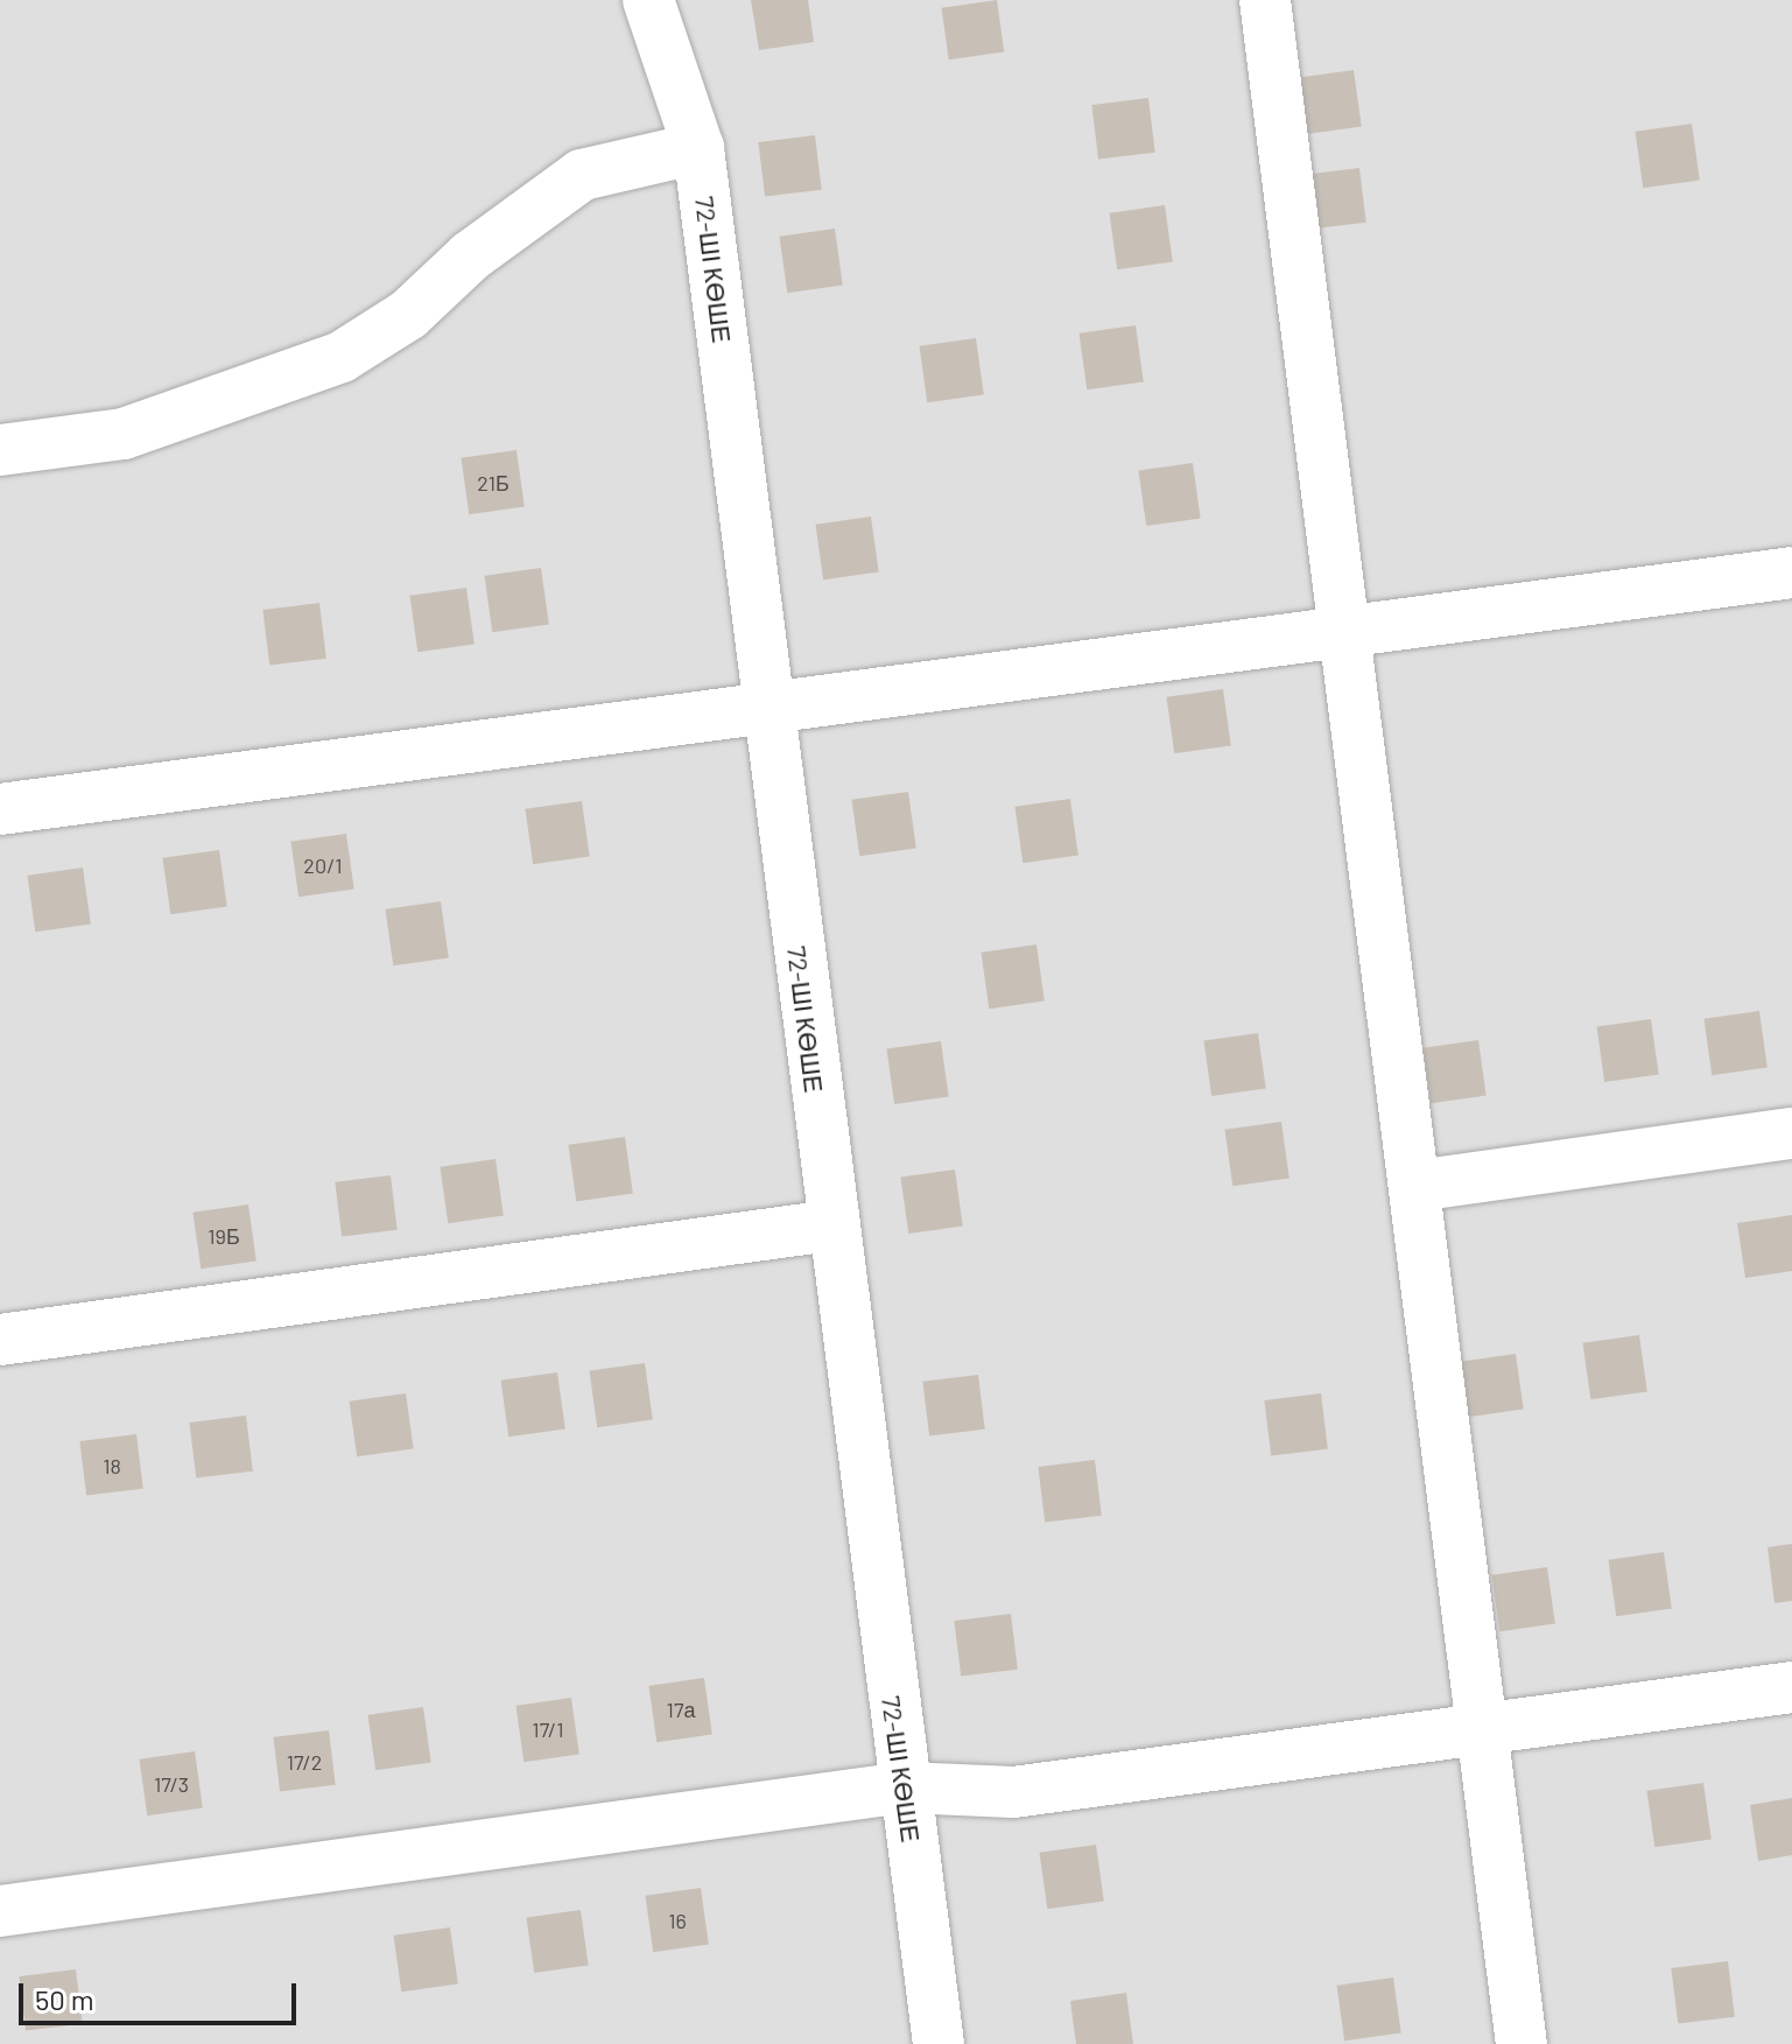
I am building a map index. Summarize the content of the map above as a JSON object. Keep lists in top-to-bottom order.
{
  "streets": {
    "street": ["72-ШІ КӨШЕ"]
  },
  "house_numbers": [
    "21Б",
    "20/1",
    "19Б",
    "18",
    "17а",
    "17/1",
    "17/2",
    "17/3",
    "16"
  ],
  "scale_bar": "50 m"
}
